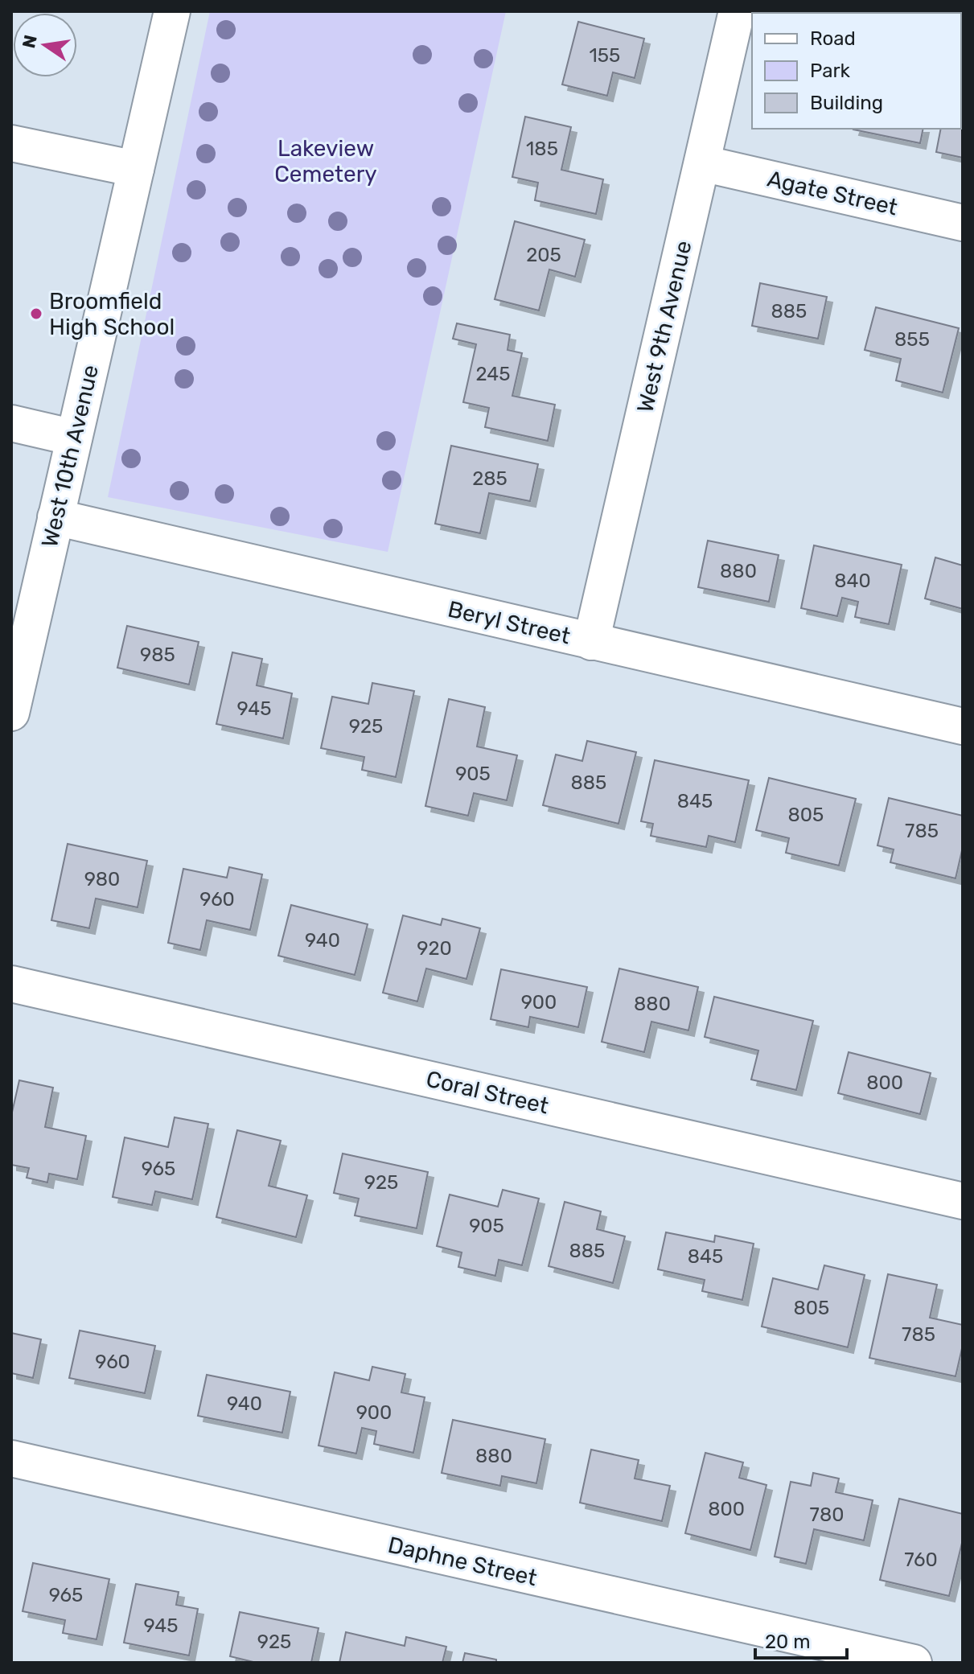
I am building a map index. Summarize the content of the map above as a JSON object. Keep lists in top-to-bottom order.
{
  "streets": {
    "street": [
      "Agate Street",
      "West 9th Avenue",
      "West 10th Avenue",
      "Beryl Street",
      "Coral Street",
      "Daphne Street"
    ]
  },
  "crossings": [
    ["Agate Street", "West 9th Avenue"],
    ["West 9th Avenue", "Beryl Street"],
    ["West 10th Avenue", "Beryl Street"]
  ],
  "parks": ["Lakeview Cemetery"],
  "places": ["Broomfield High School"],
  "house_numbers": [
    "155",
    "185",
    "205",
    "885",
    "855",
    "245",
    "285",
    "880",
    "840",
    "985",
    "945",
    "925",
    "905",
    "885",
    "845",
    "805",
    "785",
    "980",
    "960",
    "940",
    "920",
    "900",
    "880",
    "800",
    "965",
    "925",
    "905",
    "885",
    "845",
    "805",
    "785",
    "960",
    "940",
    "900",
    "880",
    "800",
    "780",
    "760",
    "965",
    "945",
    "925"
  ],
  "legend": ["Road", "Park", "Building"],
  "scale_bar": "20 m",
  "north": "left"
}
